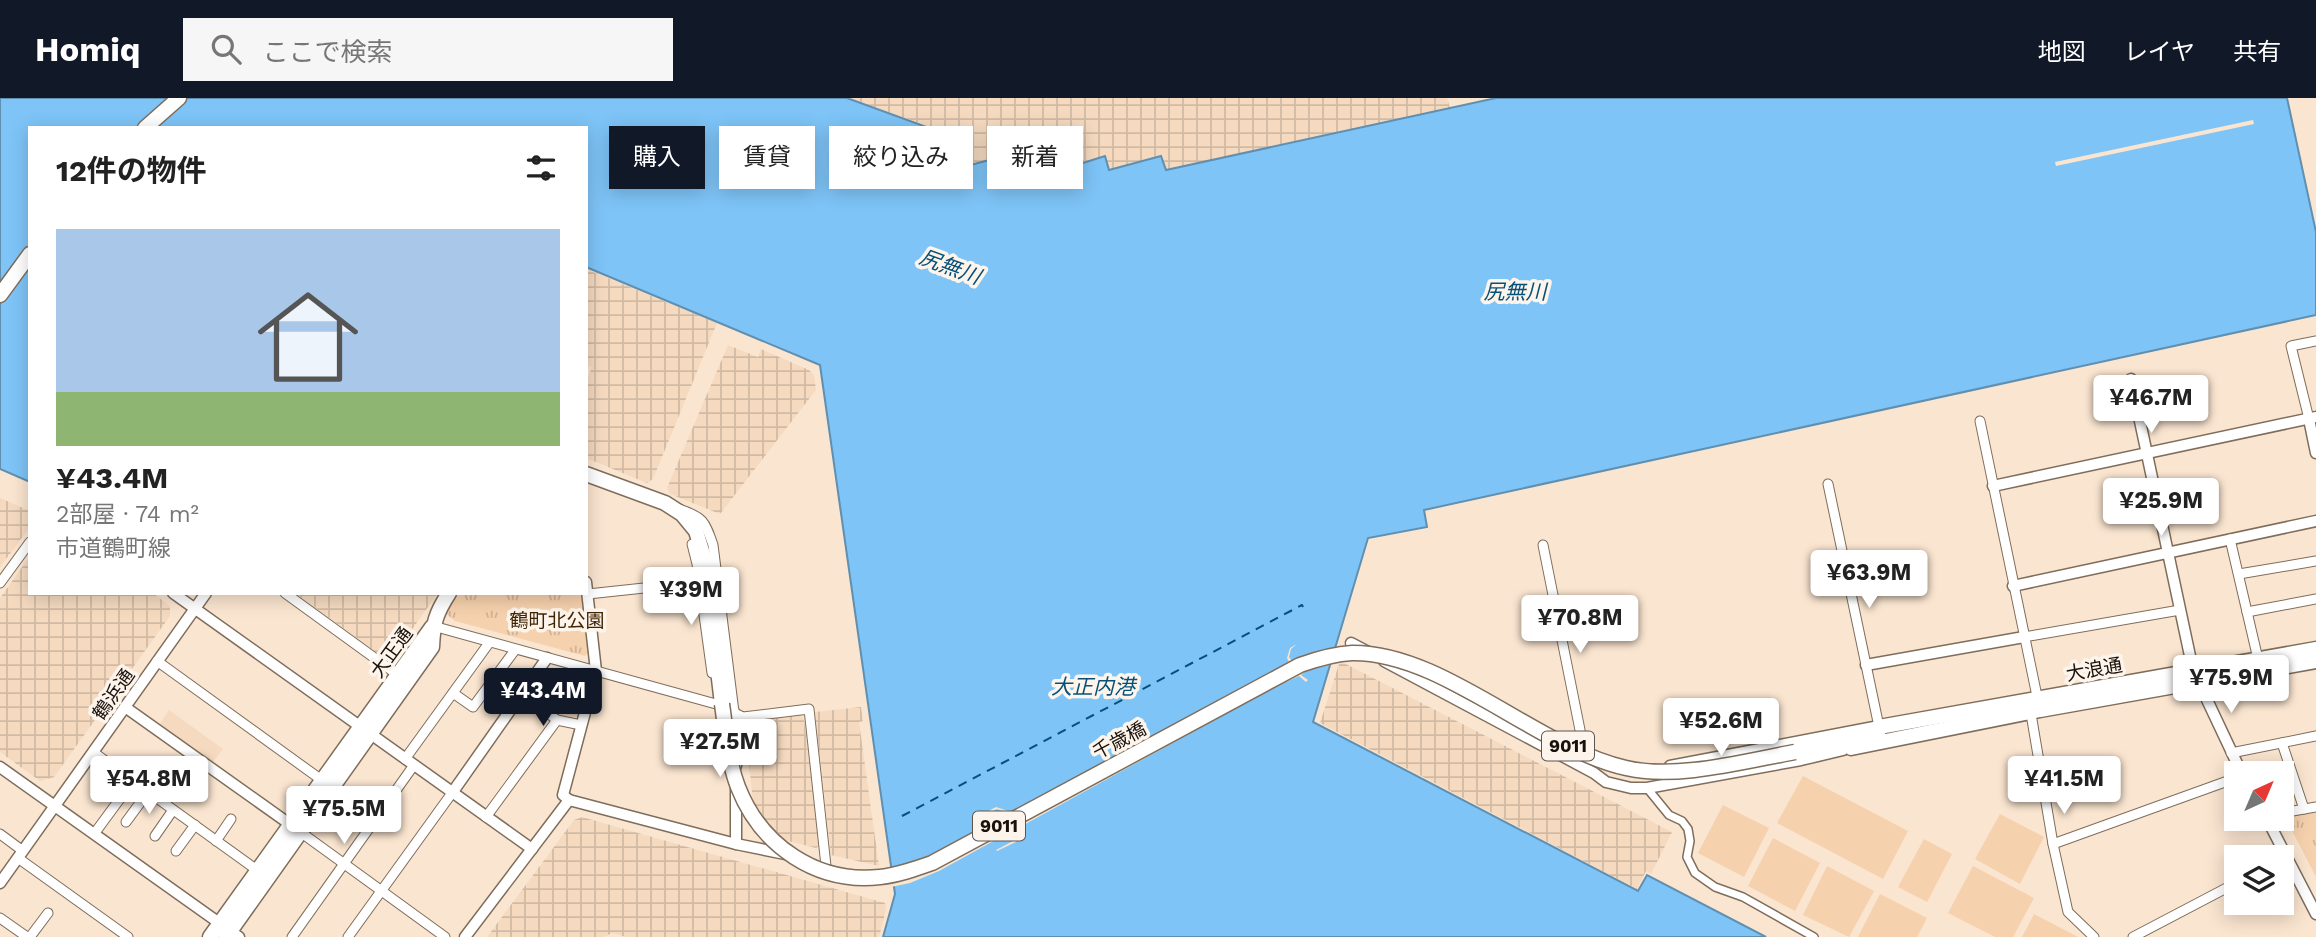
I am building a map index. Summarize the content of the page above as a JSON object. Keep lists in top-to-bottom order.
{
  "streets": {
    "main road": [
      "大正通",
      "大浪通",
      "千歳橋",
      "9011"
    ],
    "street": ["鶴浜通"]
  },
  "crossings": [
    ["大浪通", "千歳橋"]
  ],
  "water": ["尻無川", "大正内港"],
  "parks": ["鶴町北公園"],
  "north": "top right",
  "page": {
    "header": "Homiq",
    "search": "ここで検索",
    "nav": ["地図", "レイヤ", "共有"],
    "chip": [
      "購入",
      "賃貸",
      "絞り込み",
      "新着"
    ],
    "heading": "12件の物件",
    "list": [
      {
        "name": "¥43.4M",
        "note": "2部屋 · 74 m² · 市道鶴町線"
      }
    ],
    "price": [
      "¥46.7M",
      "¥25.9M",
      "¥63.9M",
      "¥39M",
      "¥70.8M",
      "¥75.9M",
      "¥43.4M",
      "¥52.6M",
      "¥27.5M",
      "¥54.8M",
      "¥41.5M",
      "¥75.5M"
    ]
  }
}
